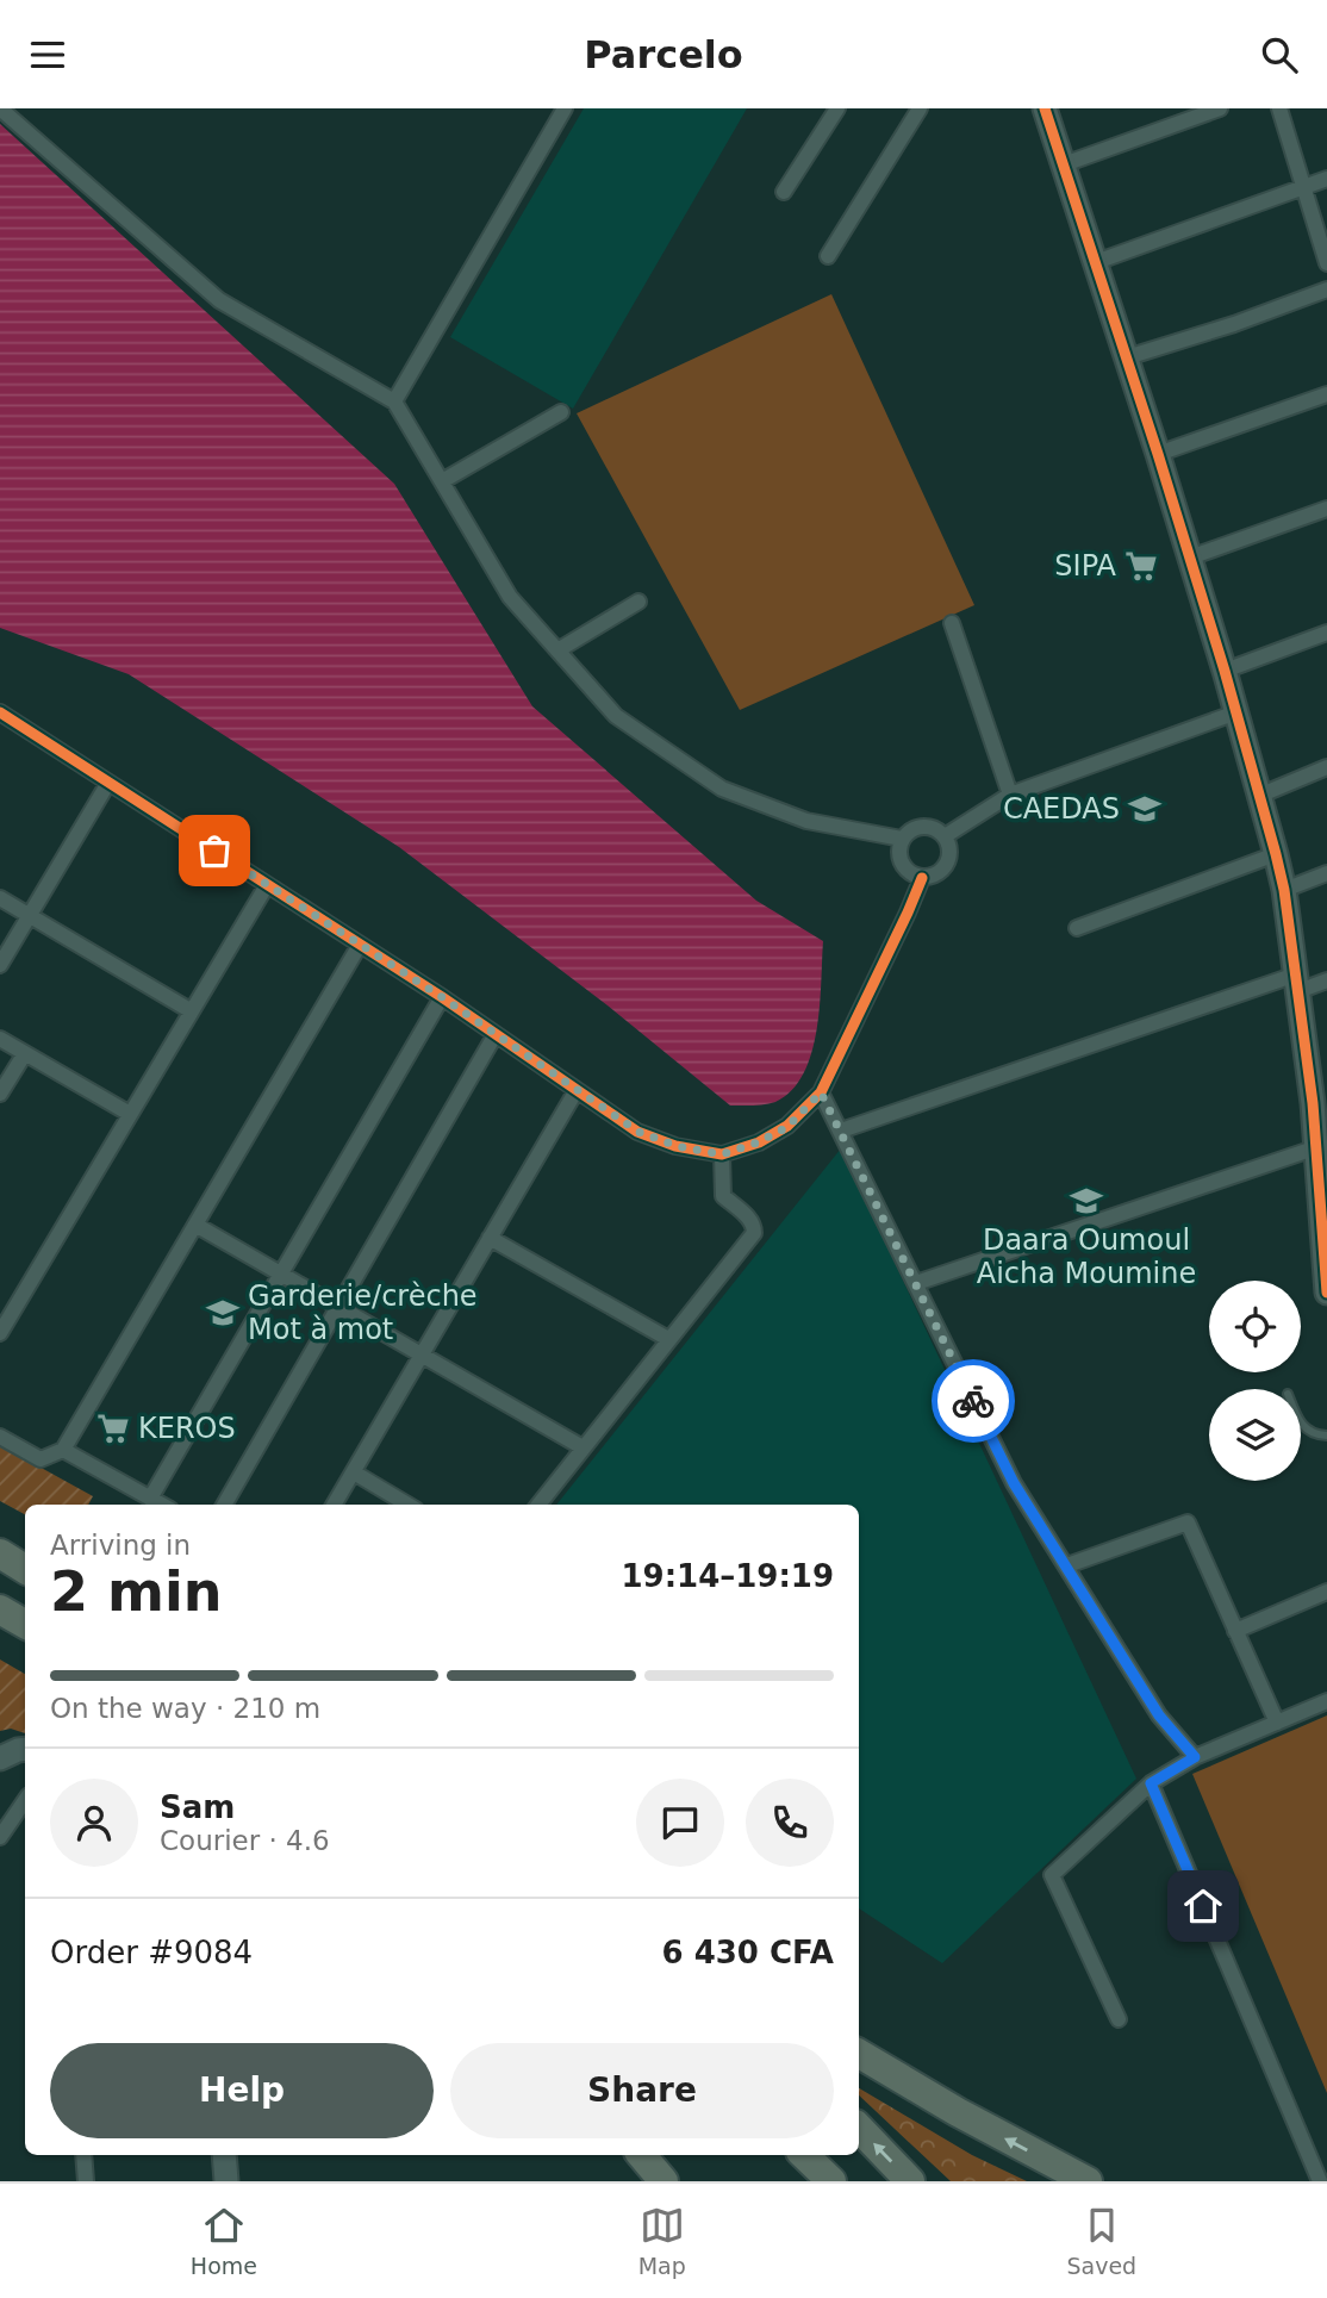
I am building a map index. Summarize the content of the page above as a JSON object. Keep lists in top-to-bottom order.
{
  "places": {
    "supermarket": ["SIPA", "KEROS"],
    "school or university": ["CAEDAS", "Daara Oumoul Aicha Moumine", "Garderie/crèche Mot à mot"]
  },
  "page": {
    "header": "Parcelo",
    "heading": ["2 min", "Arriving in", "19:14–19:19"],
    "panel": [
      "Sam",
      "Courier · 4.6",
      "Order #9084",
      "6 430 CFA"
    ],
    "bar": "On the way · 210 m",
    "buttons": ["Help", "Share"],
    "tabs": ["Home", "Map", "Saved"]
  }
}
